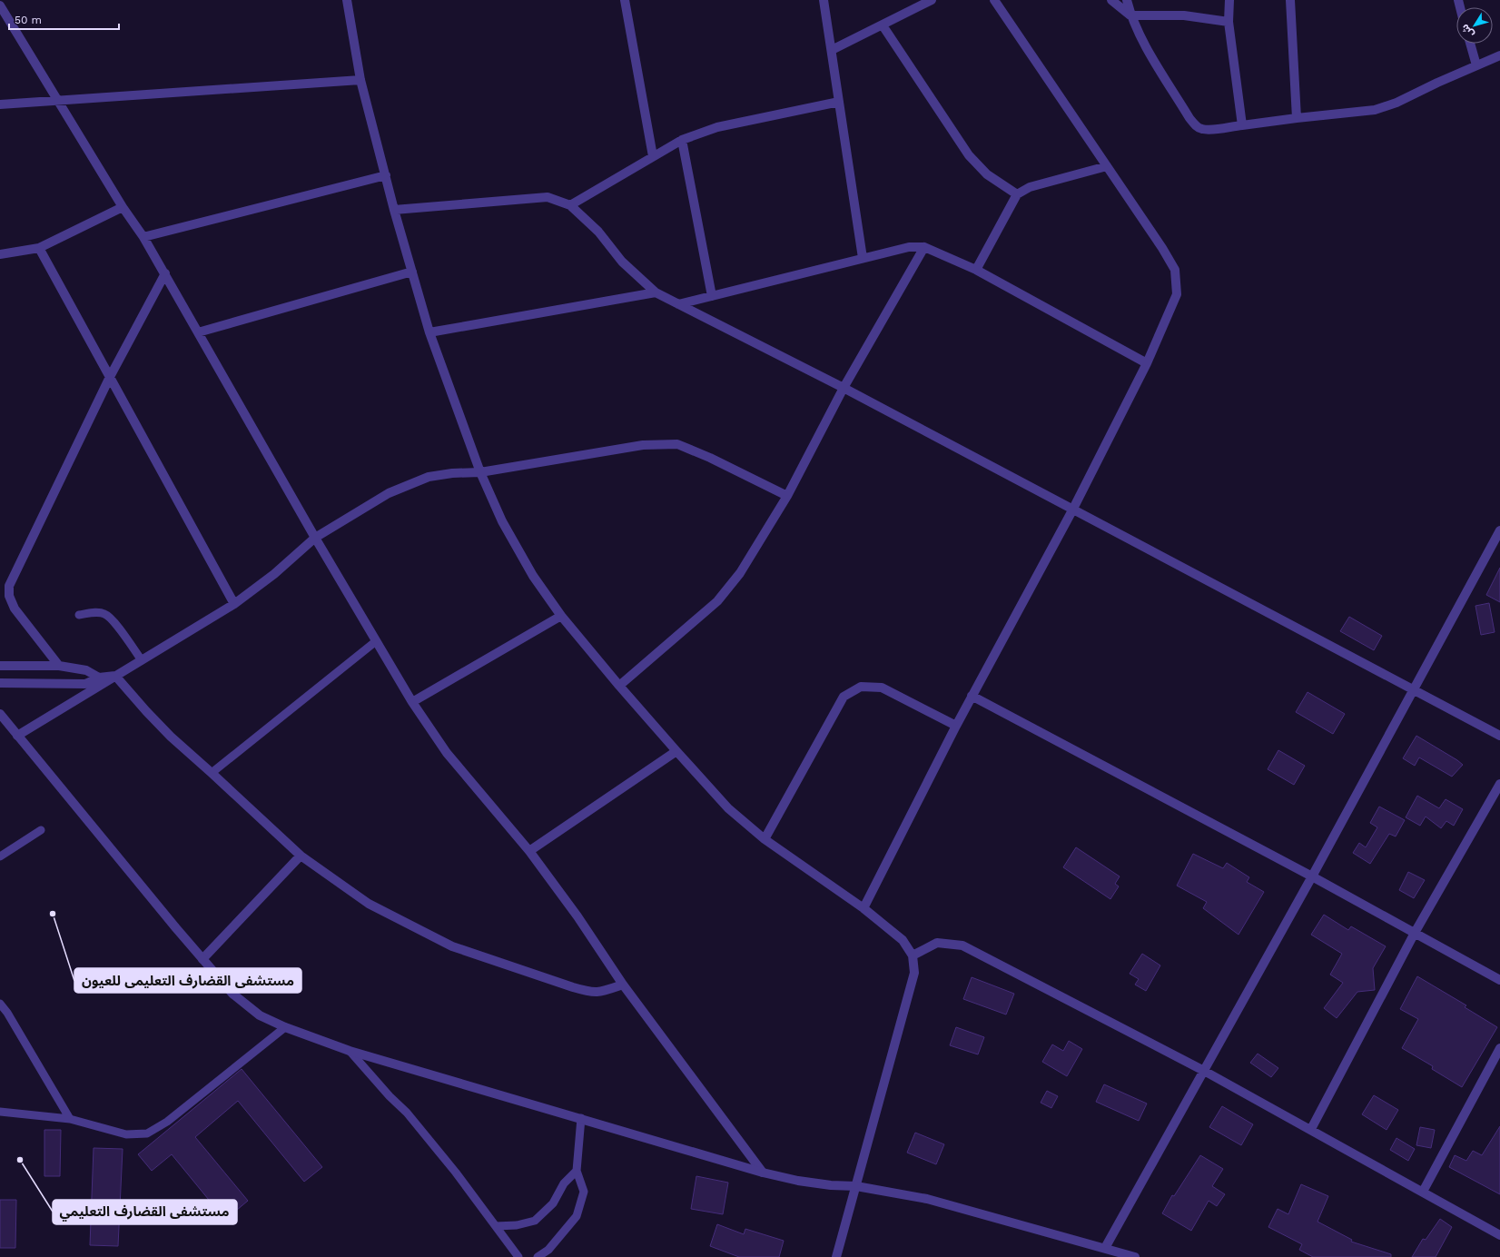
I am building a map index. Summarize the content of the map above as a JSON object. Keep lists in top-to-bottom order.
{
  "places": ["مستشفى القضارف التعليمى للعيون", "مستشفى القضارف التعليمي"],
  "scale_bar": "50 m",
  "north": "bottom left"
}
